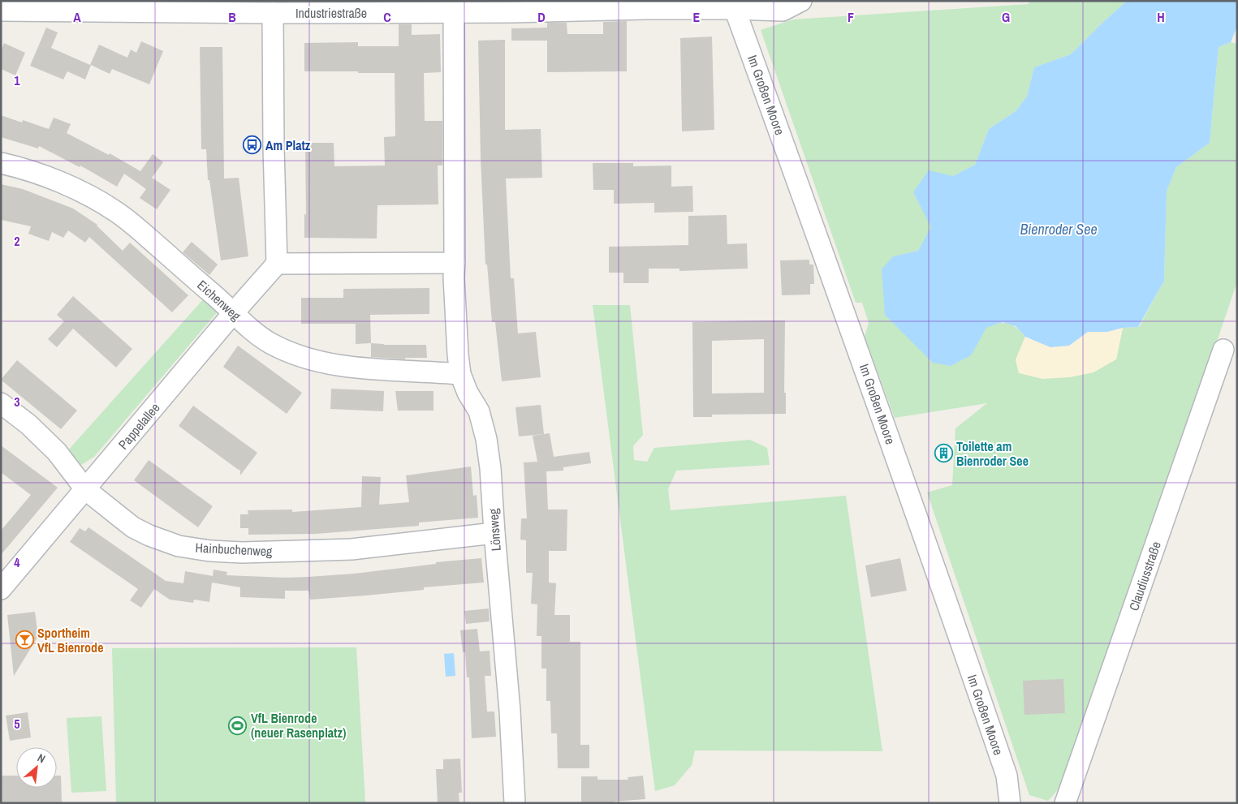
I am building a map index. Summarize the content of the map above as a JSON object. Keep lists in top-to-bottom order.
{
  "streets": {
    "street": [
      "Industriestraße",
      "Im Großen Moore",
      "Eichenweg",
      "Pappelallee",
      "Lönsweg",
      "Hainbuchenweg",
      "Claudiusstraße"
    ]
  },
  "crossings": [
    ["Industriestraße", "Im Großen Moore"],
    ["Eichenweg", "Pappelallee"],
    ["Eichenweg", "Lönsweg"],
    ["Pappelallee", "Hainbuchenweg"],
    ["Lönsweg", "Hainbuchenweg"]
  ],
  "water": ["Bienroder See"],
  "places": {
    "bus stop": ["Am Platz"],
    "building": ["Toilette am Bienroder See"],
    "bar": ["Sportheim VfL Bienrode"],
    "sports": ["VfL Bienrode (neuer Rasenplatz)"]
  },
  "north": "top right",
  "grid": {
    "columns": [
      "A",
      "B",
      "C",
      "D",
      "E",
      "F",
      "G",
      "H"
    ],
    "rows": [
      "1",
      "2",
      "3",
      "4",
      "5"
    ]
  }
}
